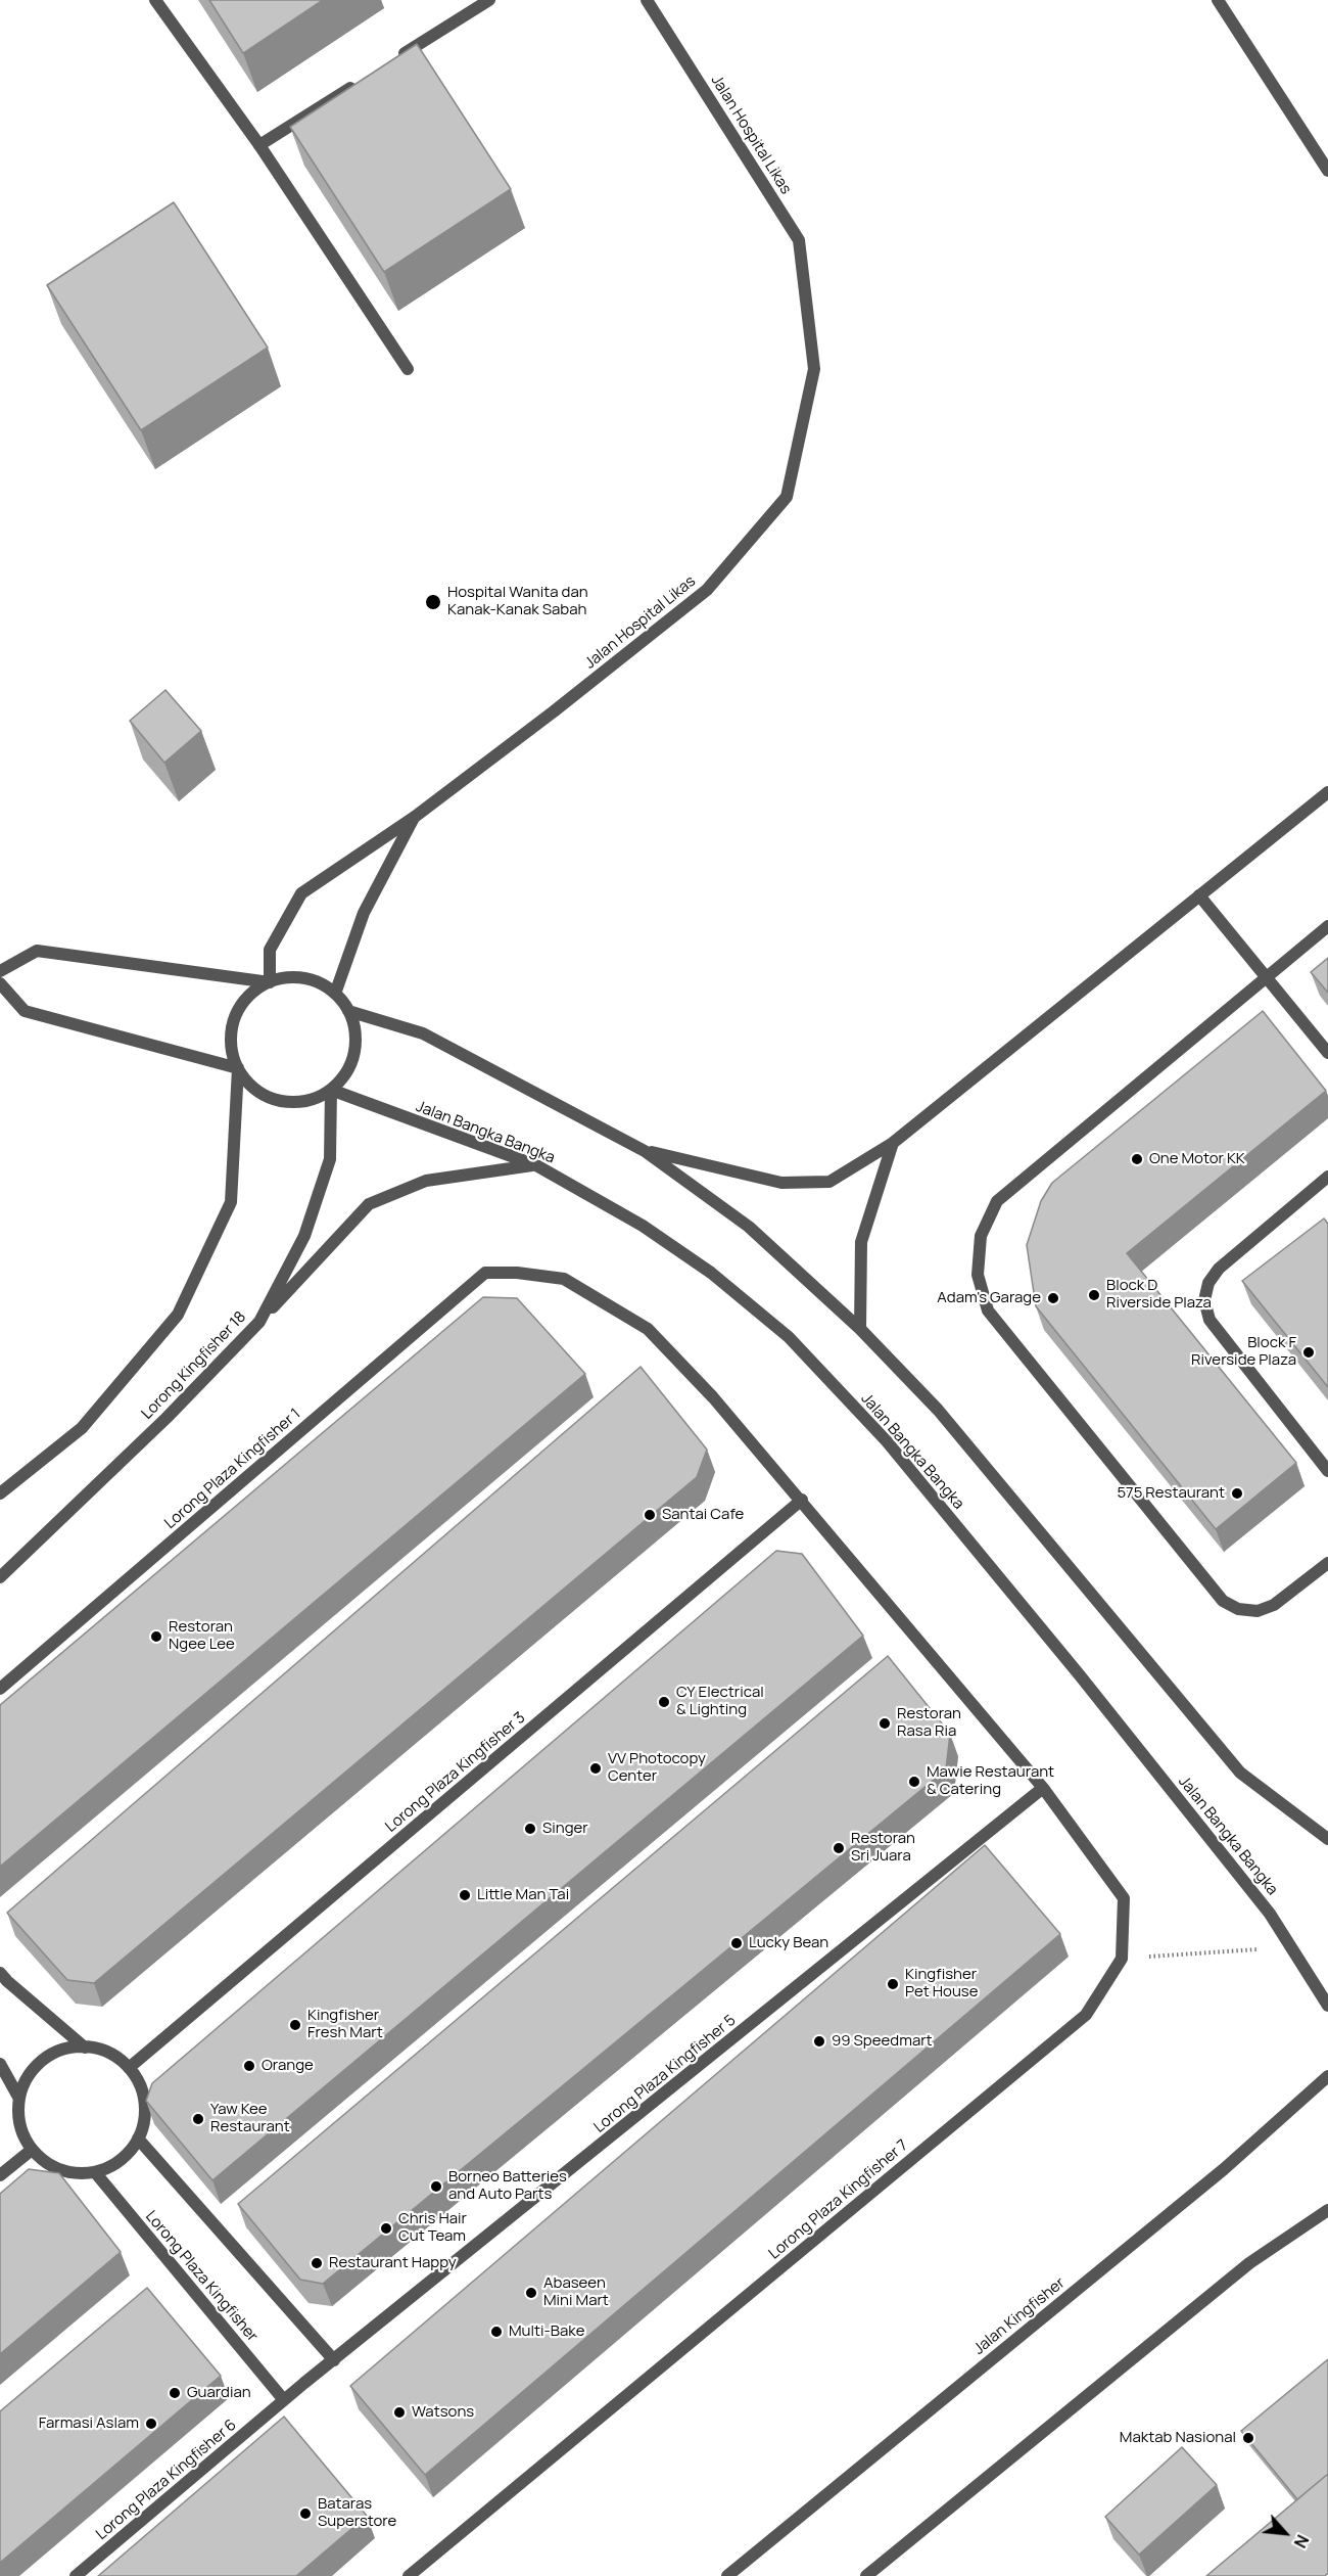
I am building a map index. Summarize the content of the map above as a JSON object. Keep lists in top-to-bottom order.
{
  "streets": {
    "street": [
      "Jalan Hospital Likas",
      "Jalan Bangka Bangka",
      "Lorong Kingfisher 18",
      "Lorong Plaza Kingfisher 1",
      "Lorong Plaza Kingfisher 3",
      "Lorong Plaza Kingfisher 5",
      "Lorong Plaza Kingfisher 7",
      "Lorong Plaza Kingfisher",
      "Jalan Kingfisher",
      "Lorong Plaza Kingfisher 6"
    ]
  },
  "crossings": [
    ["Jalan Hospital Likas", "Jalan Bangka Bangka"],
    ["Jalan Hospital Likas", "Lorong Kingfisher 18"],
    ["Jalan Bangka Bangka", "Lorong Kingfisher 18"],
    ["Lorong Plaza Kingfisher 1", "Lorong Plaza Kingfisher 3"],
    ["Lorong Plaza Kingfisher 3", "Lorong Plaza Kingfisher"],
    ["Lorong Plaza Kingfisher 5", "Lorong Plaza Kingfisher 6"],
    ["Lorong Plaza Kingfisher", "Lorong Plaza Kingfisher 6"]
  ],
  "places": [
    "Hospital Wanita dan Kanak-Kanak Sabah",
    "One Motor KK",
    "Block D Riverside Plaza",
    "Adam's Garage",
    "Block F Riverside Plaza",
    "575 Restaurant",
    "Santai Cafe",
    "Restoran Ngee Lee",
    "CY Electrical & Lighting",
    "Restoran Rasa Ria",
    "VV Photocopy Center",
    "Mawie Restaurant & Catering",
    "Singer",
    "Restoran Sri Juara",
    "Little Man Tai",
    "Lucky Bean",
    "Kingfisher Pet House",
    "Kingfisher Fresh Mart",
    "99 Speedmart",
    "Orange",
    "Yaw Kee Restaurant",
    "Borneo Batteries and Auto Parts",
    "Chris Hair Cut Team",
    "Restaurant Happy",
    "Abaseen Mini Mart",
    "Multi-Bake",
    "Guardian",
    "Watsons",
    "Farmasi Aslam",
    "Maktab Nasional",
    "Bataras Superstore"
  ],
  "north": "bottom right"
}
